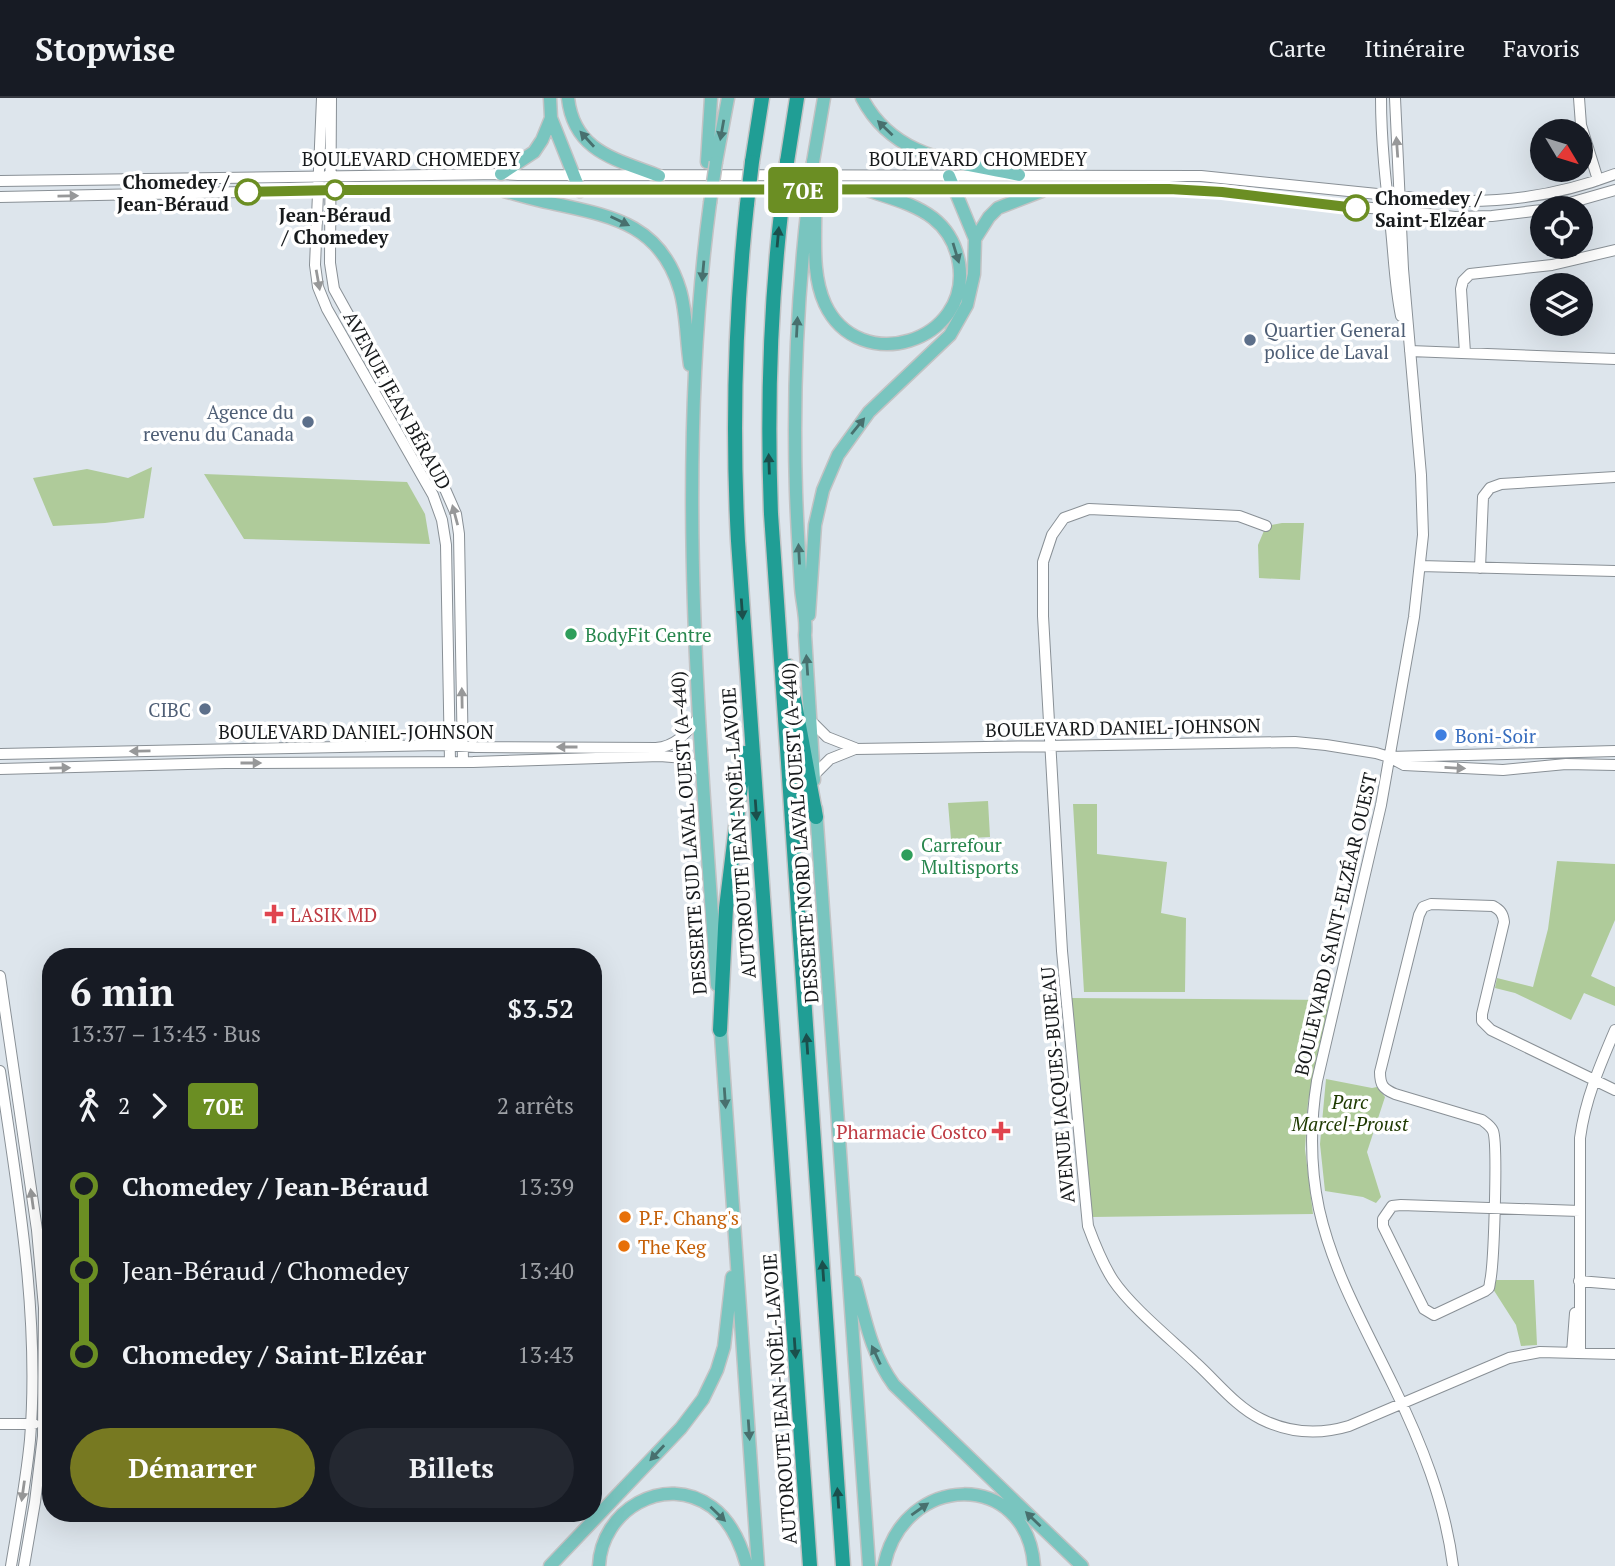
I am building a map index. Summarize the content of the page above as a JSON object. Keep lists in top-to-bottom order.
{
  "streets": {
    "highway": ["AUTOROUTE JEAN-NOËL-LAVOIE"],
    "main road": ["DESSERTE SUD LAVAL OUEST (A-440)", "DESSERTE NORD LAVAL OUEST (A-440)"],
    "street": [
      "BOULEVARD CHOMEDEY",
      "AVENUE JEAN BÉRAUD",
      "BOULEVARD DANIEL-JOHNSON",
      "BOULEVARD SAINT-ELZÉAR OUEST",
      "AVENUE JACQUES-BUREAU"
    ]
  },
  "crossings": [
    ["BOULEVARD CHOMEDEY", "AVENUE JEAN BÉRAUD"],
    ["BOULEVARD CHOMEDEY", "BOULEVARD SAINT-ELZÉAR OUEST"],
    ["AVENUE JEAN BÉRAUD", "BOULEVARD DANIEL-JOHNSON"],
    ["BOULEVARD DANIEL-JOHNSON", "DESSERTE SUD LAVAL OUEST (A-440)"],
    ["BOULEVARD DANIEL-JOHNSON", "DESSERTE NORD LAVAL OUEST (A-440)"],
    ["BOULEVARD DANIEL-JOHNSON", "BOULEVARD SAINT-ELZÉAR OUEST"],
    ["BOULEVARD DANIEL-JOHNSON", "AVENUE JACQUES-BUREAU"],
    ["BOULEVARD SAINT-ELZÉAR OUEST", "AVENUE JACQUES-BUREAU"]
  ],
  "one_way": ["DESSERTE SUD LAVAL OUEST (A-440)", "DESSERTE NORD LAVAL OUEST (A-440)"],
  "parks": ["Parc Marcel-Proust"],
  "places": {
    "other": [
      "Jean-Béraud / Chomedey",
      "Chomedey / Jean-Béraud",
      "Chomedey / Saint-Elzéar",
      "Quartier General police de Laval",
      "Agence du revenu du Canada",
      "BodyFit Centre",
      "CIBC",
      "Boni-Soir",
      "Carrefour Multisports",
      "P.F. Chang's",
      "The Keg"
    ],
    "health": ["LASIK MD", "Pharmacie Costco"]
  },
  "lines": ["bus line 70E"],
  "north": "bottom right",
  "page": {
    "header": "Stopwise",
    "nav": ["Carte", "Itinéraire", "Favoris"],
    "on_map": "70E",
    "heading": ["6 min", "13:37 – 13:43 · Bus", "$3.52"],
    "legs": ["2", "70E", "2 arrêts"],
    "list": [
      {
        "name": "Chomedey / Jean-Béraud",
        "value": "13:39"
      },
      {
        "name": "Jean-Béraud / Chomedey",
        "value": "13:40"
      },
      {
        "name": "Chomedey / Saint-Elzéar",
        "value": "13:43"
      }
    ],
    "buttons": ["Démarrer", "Billets"]
  }
}
